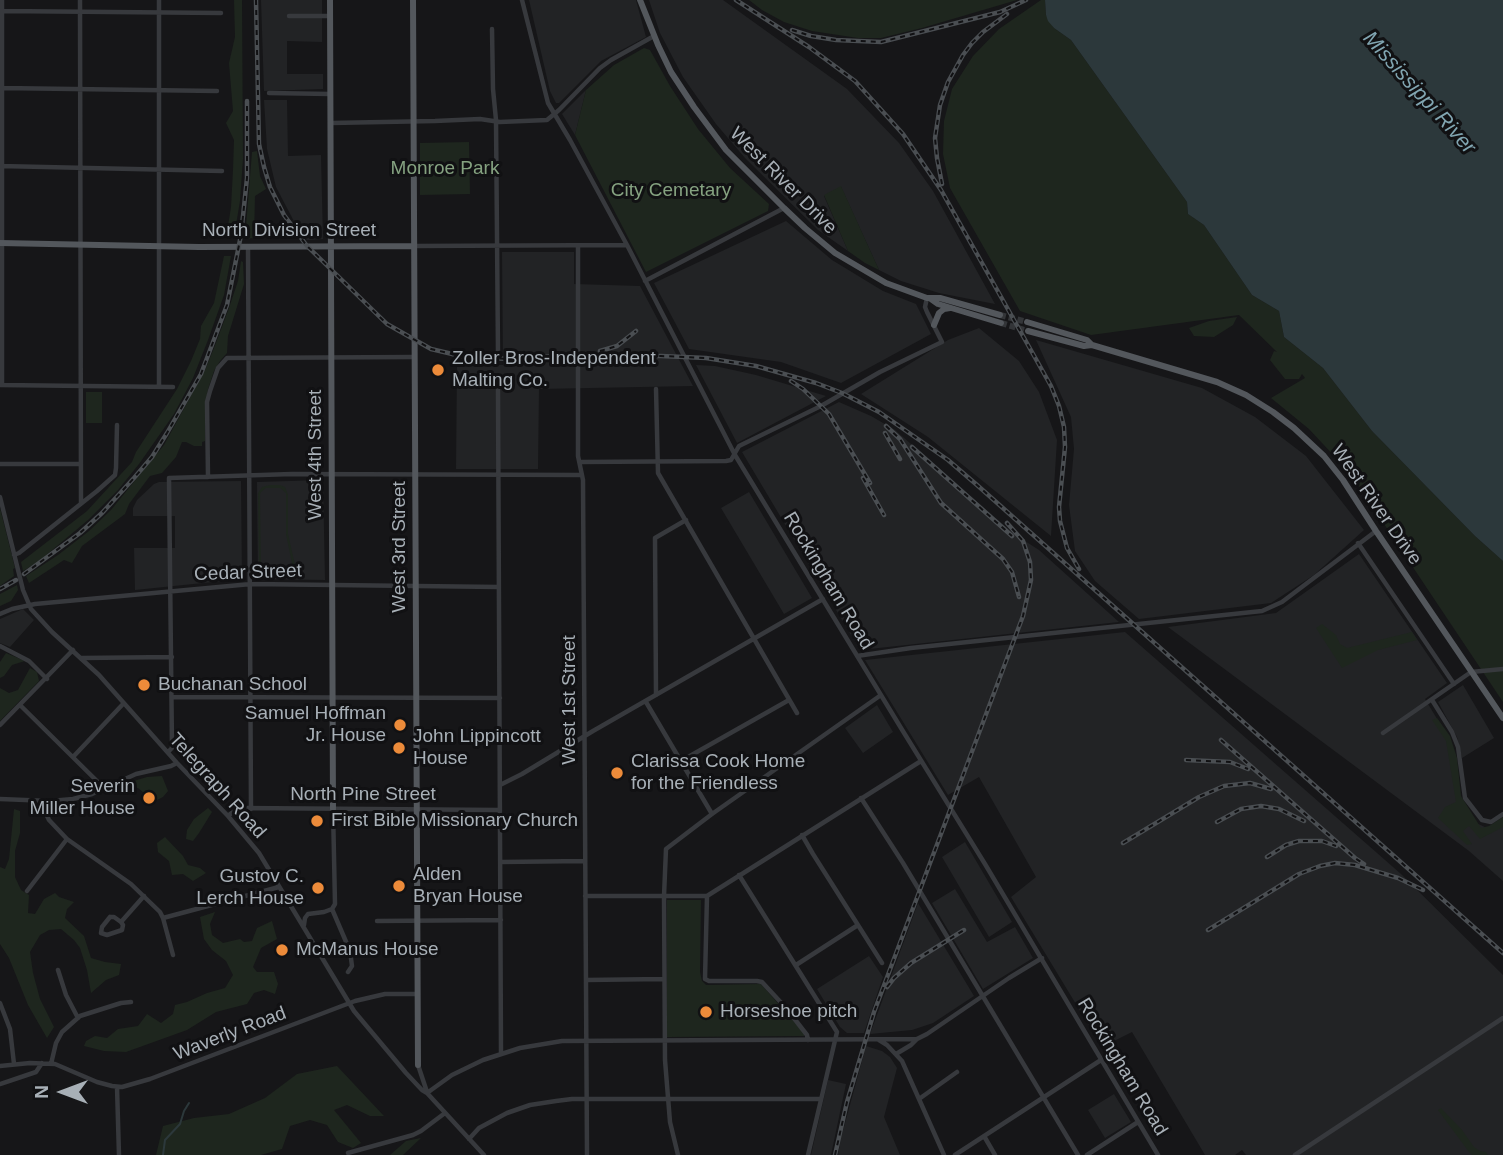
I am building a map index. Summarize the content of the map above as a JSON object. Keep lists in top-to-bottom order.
{
  "streets": {
    "main road": [
      "West River Drive",
      "North Division Street",
      "West 4th Street",
      "West 3rd Street"
    ],
    "street": [
      "Cedar Street",
      "Rockingham Road",
      "West 1st Street",
      "Telegraph Road",
      "North Pine Street",
      "Waverly Road"
    ]
  },
  "crossings": [
    ["North Division Street", "West 4th Street"],
    ["North Division Street", "West 3rd Street"],
    ["North Division Street", "Rockingham Road"],
    ["North Division Street", "West 1st Street"],
    ["West 4th Street", "Cedar Street"],
    ["West 4th Street", "North Pine Street"],
    ["West 3rd Street", "Cedar Street"],
    ["West 3rd Street", "Telegraph Road"],
    ["West 3rd Street", "North Pine Street"],
    ["West 3rd Street", "Waverly Road"],
    ["Cedar Street", "Telegraph Road"],
    ["Telegraph Road", "North Pine Street"],
    ["Telegraph Road", "Waverly Road"]
  ],
  "water": ["Mississippi River"],
  "parks": ["Monroe Park", "City Cemetary"],
  "places": [
    "Zoller Bros-Independent Malting Co.",
    "Buchanan School",
    "Samuel Hoffman Jr. House",
    "John Lippincott House",
    "Clarissa Cook Home for the Friendless",
    "Severin Miller House",
    "First Bible Missionary Church",
    "Alden Bryan House",
    "Gustov C. Lerch House",
    "McManus House",
    "Horseshoe pitch"
  ],
  "north": "left"
}
